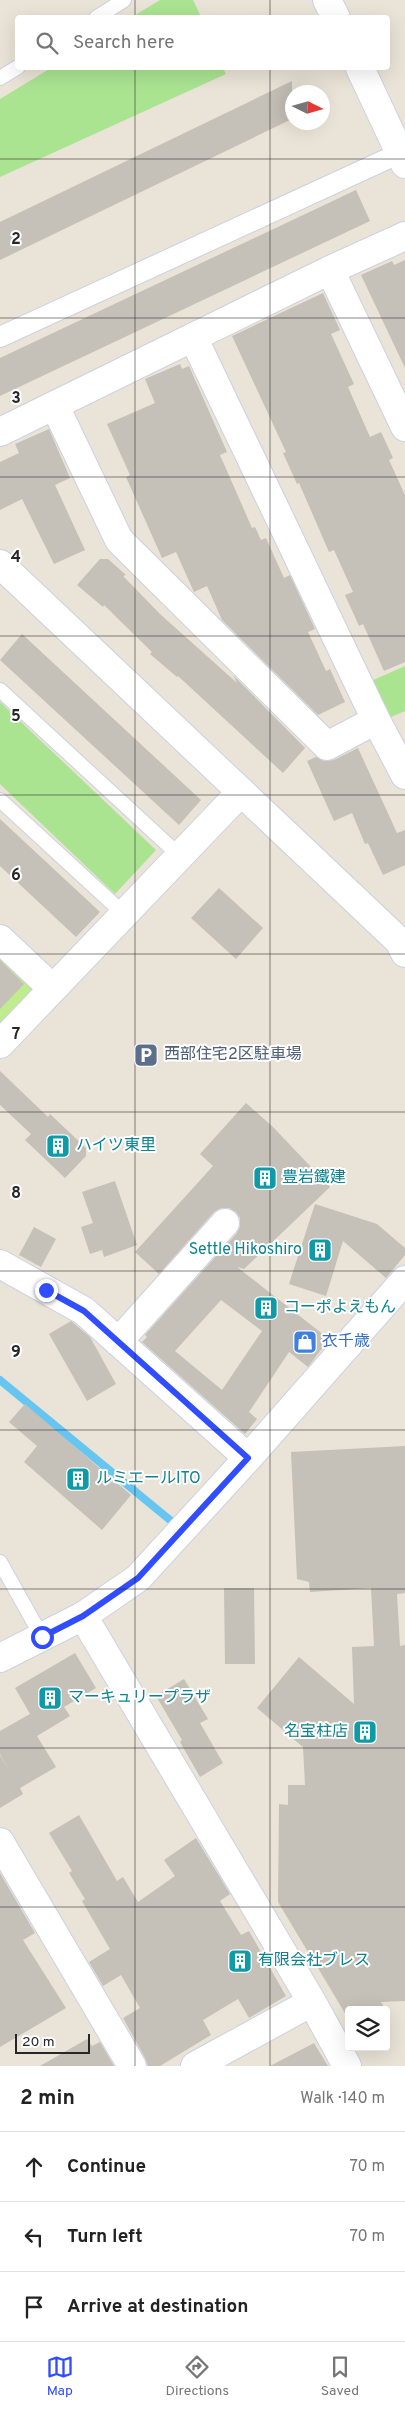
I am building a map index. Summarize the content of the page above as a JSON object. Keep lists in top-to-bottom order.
{
  "places": {
    "parking": ["西部住宅2区駐車場"],
    "building": [
      "ハイツ東里",
      "豊岩鐵建",
      "Settle Hikoshiro",
      "コーポよえもん",
      "ルミエールITO",
      "マーキュリープラザ",
      "名宝柱店",
      "有限会社ブレス"
    ],
    "shop": ["衣千歳"]
  },
  "scale_bar": "20 m",
  "north": "right",
  "page": {
    "search": "Search here",
    "scale": "20 m",
    "heading": ["2 min", "Walk · 140 m"],
    "list": [
      ["Continue", "70 m"],
      ["Turn left", "70 m"],
      "Arrive at destination"
    ],
    "nav": ["Map", "Directions", "Saved"]
  },
  "grid": {
    "rows": [
      "2",
      "3",
      "4",
      "5",
      "6",
      "7",
      "8",
      "9"
    ]
  }
}
